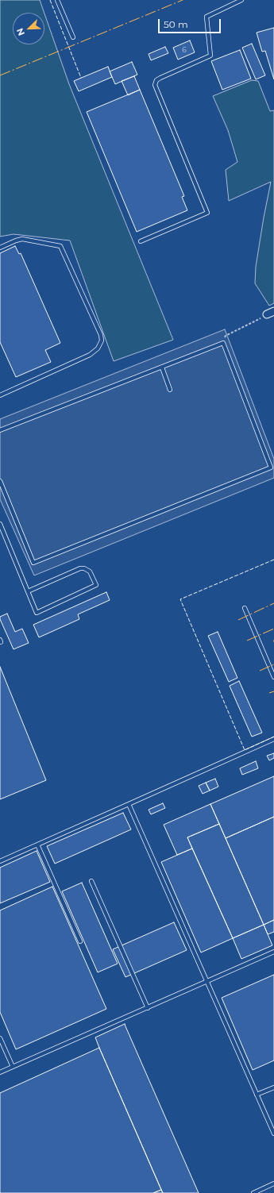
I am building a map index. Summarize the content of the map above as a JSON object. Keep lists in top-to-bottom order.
{
  "house_numbers": ["6"],
  "scale_bar": "50 m",
  "north": "bottom left"
}
